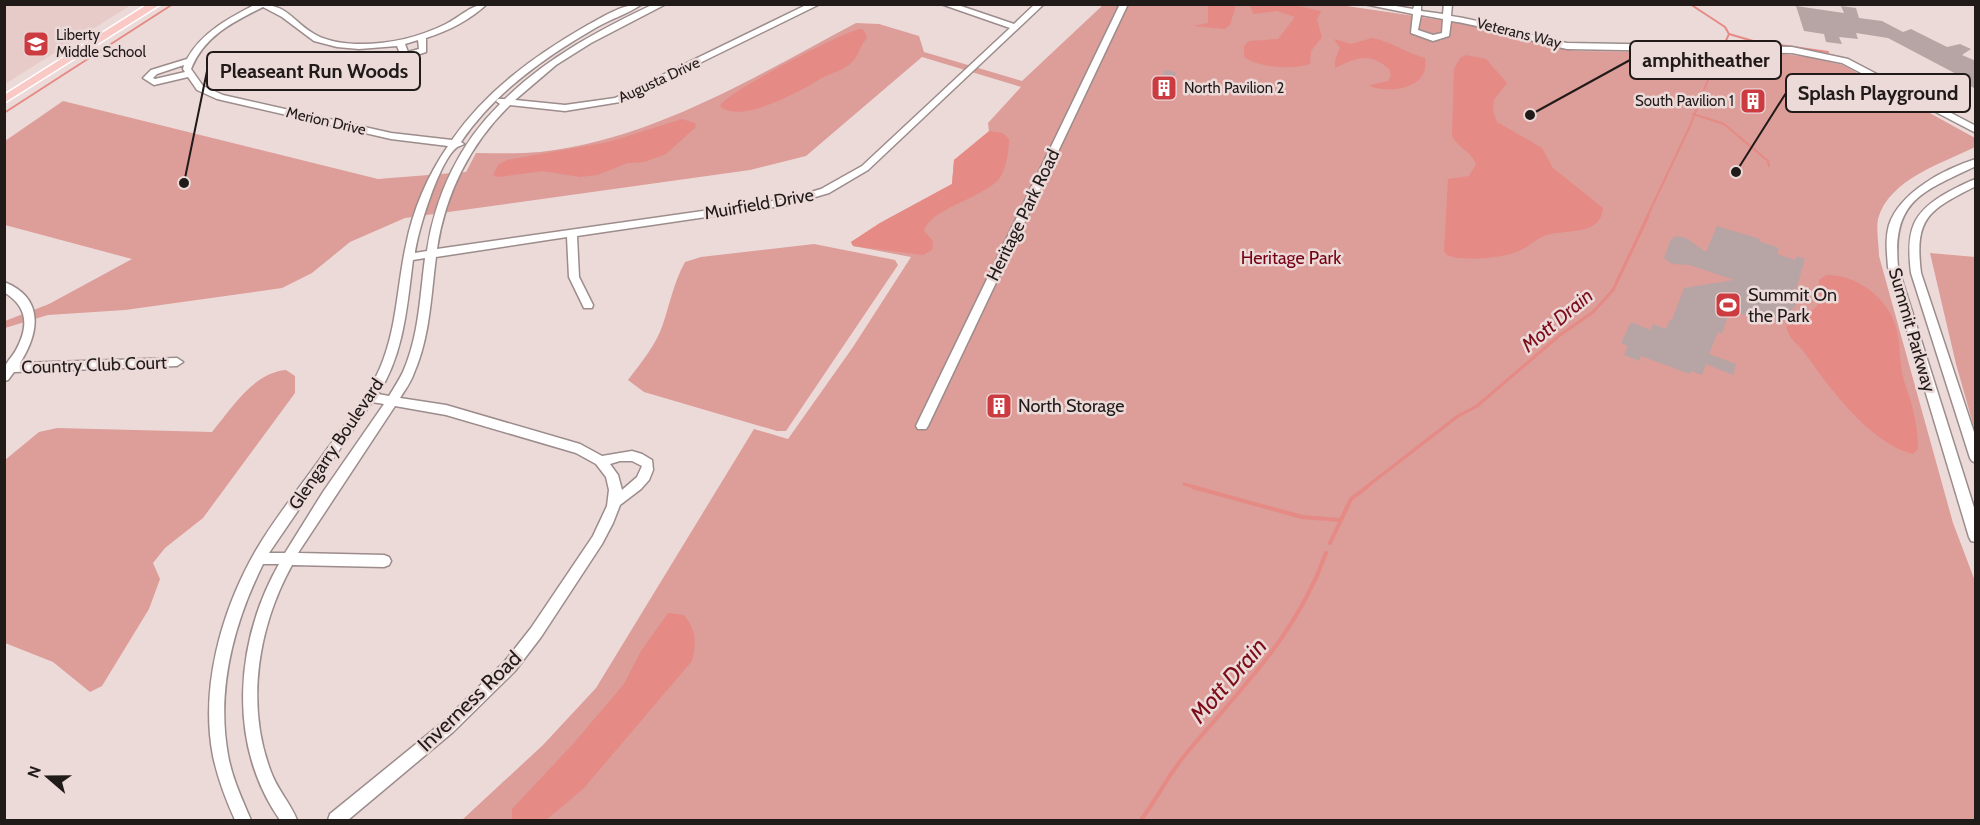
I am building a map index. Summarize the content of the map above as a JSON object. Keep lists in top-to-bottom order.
{
  "streets": {
    "street": [
      "Veterans Way",
      "Augusta Drive",
      "Merion Drive",
      "Muirfield Drive",
      "Heritage Park Road",
      "Summit Parkway",
      "Country Club Court",
      "Glengarry Boulevard",
      "Inverness Road"
    ]
  },
  "crossings": [
    ["Augusta Drive", "Glengarry Boulevard"],
    ["Merion Drive", "Glengarry Boulevard"],
    ["Muirfield Drive", "Glengarry Boulevard"]
  ],
  "water": ["Mott Drain"],
  "parks": ["Heritage Park"],
  "places": {
    "school or university": ["Liberty Middle School"],
    "building": ["North Pavilion 2", "South Pavilion 1", "North Storage"],
    "other": ["amphitheather", "Splash Playground", "Pleaseant Run Woods"],
    "sports": ["Summit On the Park"]
  },
  "north": "left"
}
